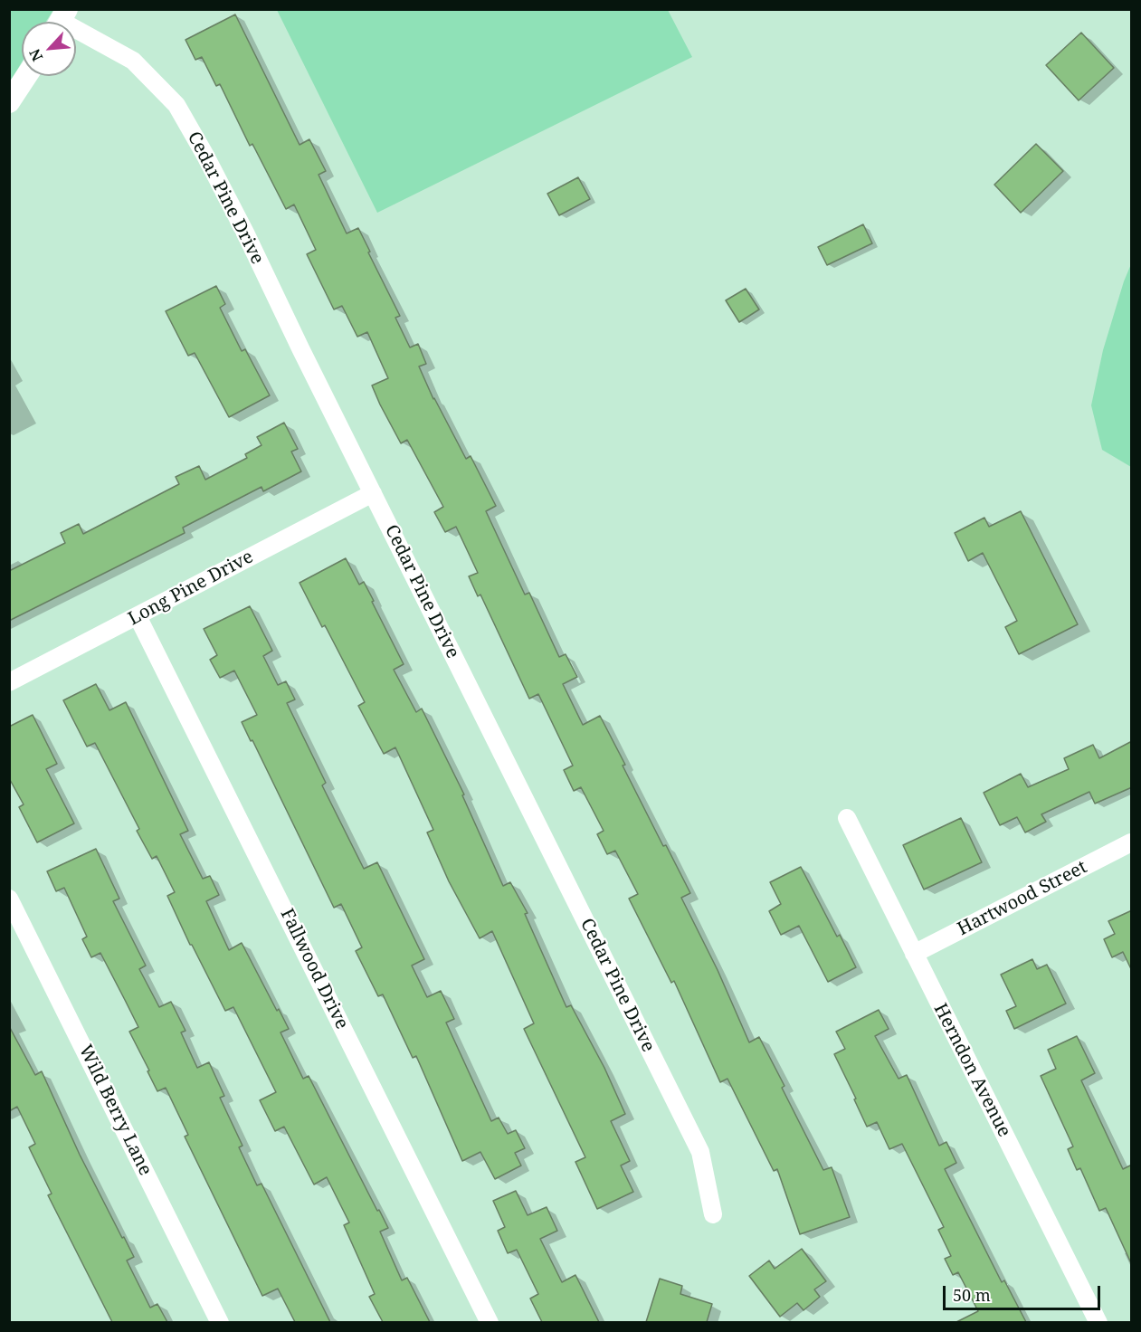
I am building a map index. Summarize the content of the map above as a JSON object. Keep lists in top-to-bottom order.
{
  "streets": {
    "street": [
      "Cedar Pine Drive",
      "Long Pine Drive",
      "Hartwood Street",
      "Fallwood Drive",
      "Herndon Avenue",
      "Wild Berry Lane"
    ]
  },
  "crossings": [
    ["Cedar Pine Drive", "Long Pine Drive"],
    ["Long Pine Drive", "Fallwood Drive"],
    ["Hartwood Street", "Herndon Avenue"]
  ],
  "scale_bar": "50 m",
  "north": "bottom left"
}
